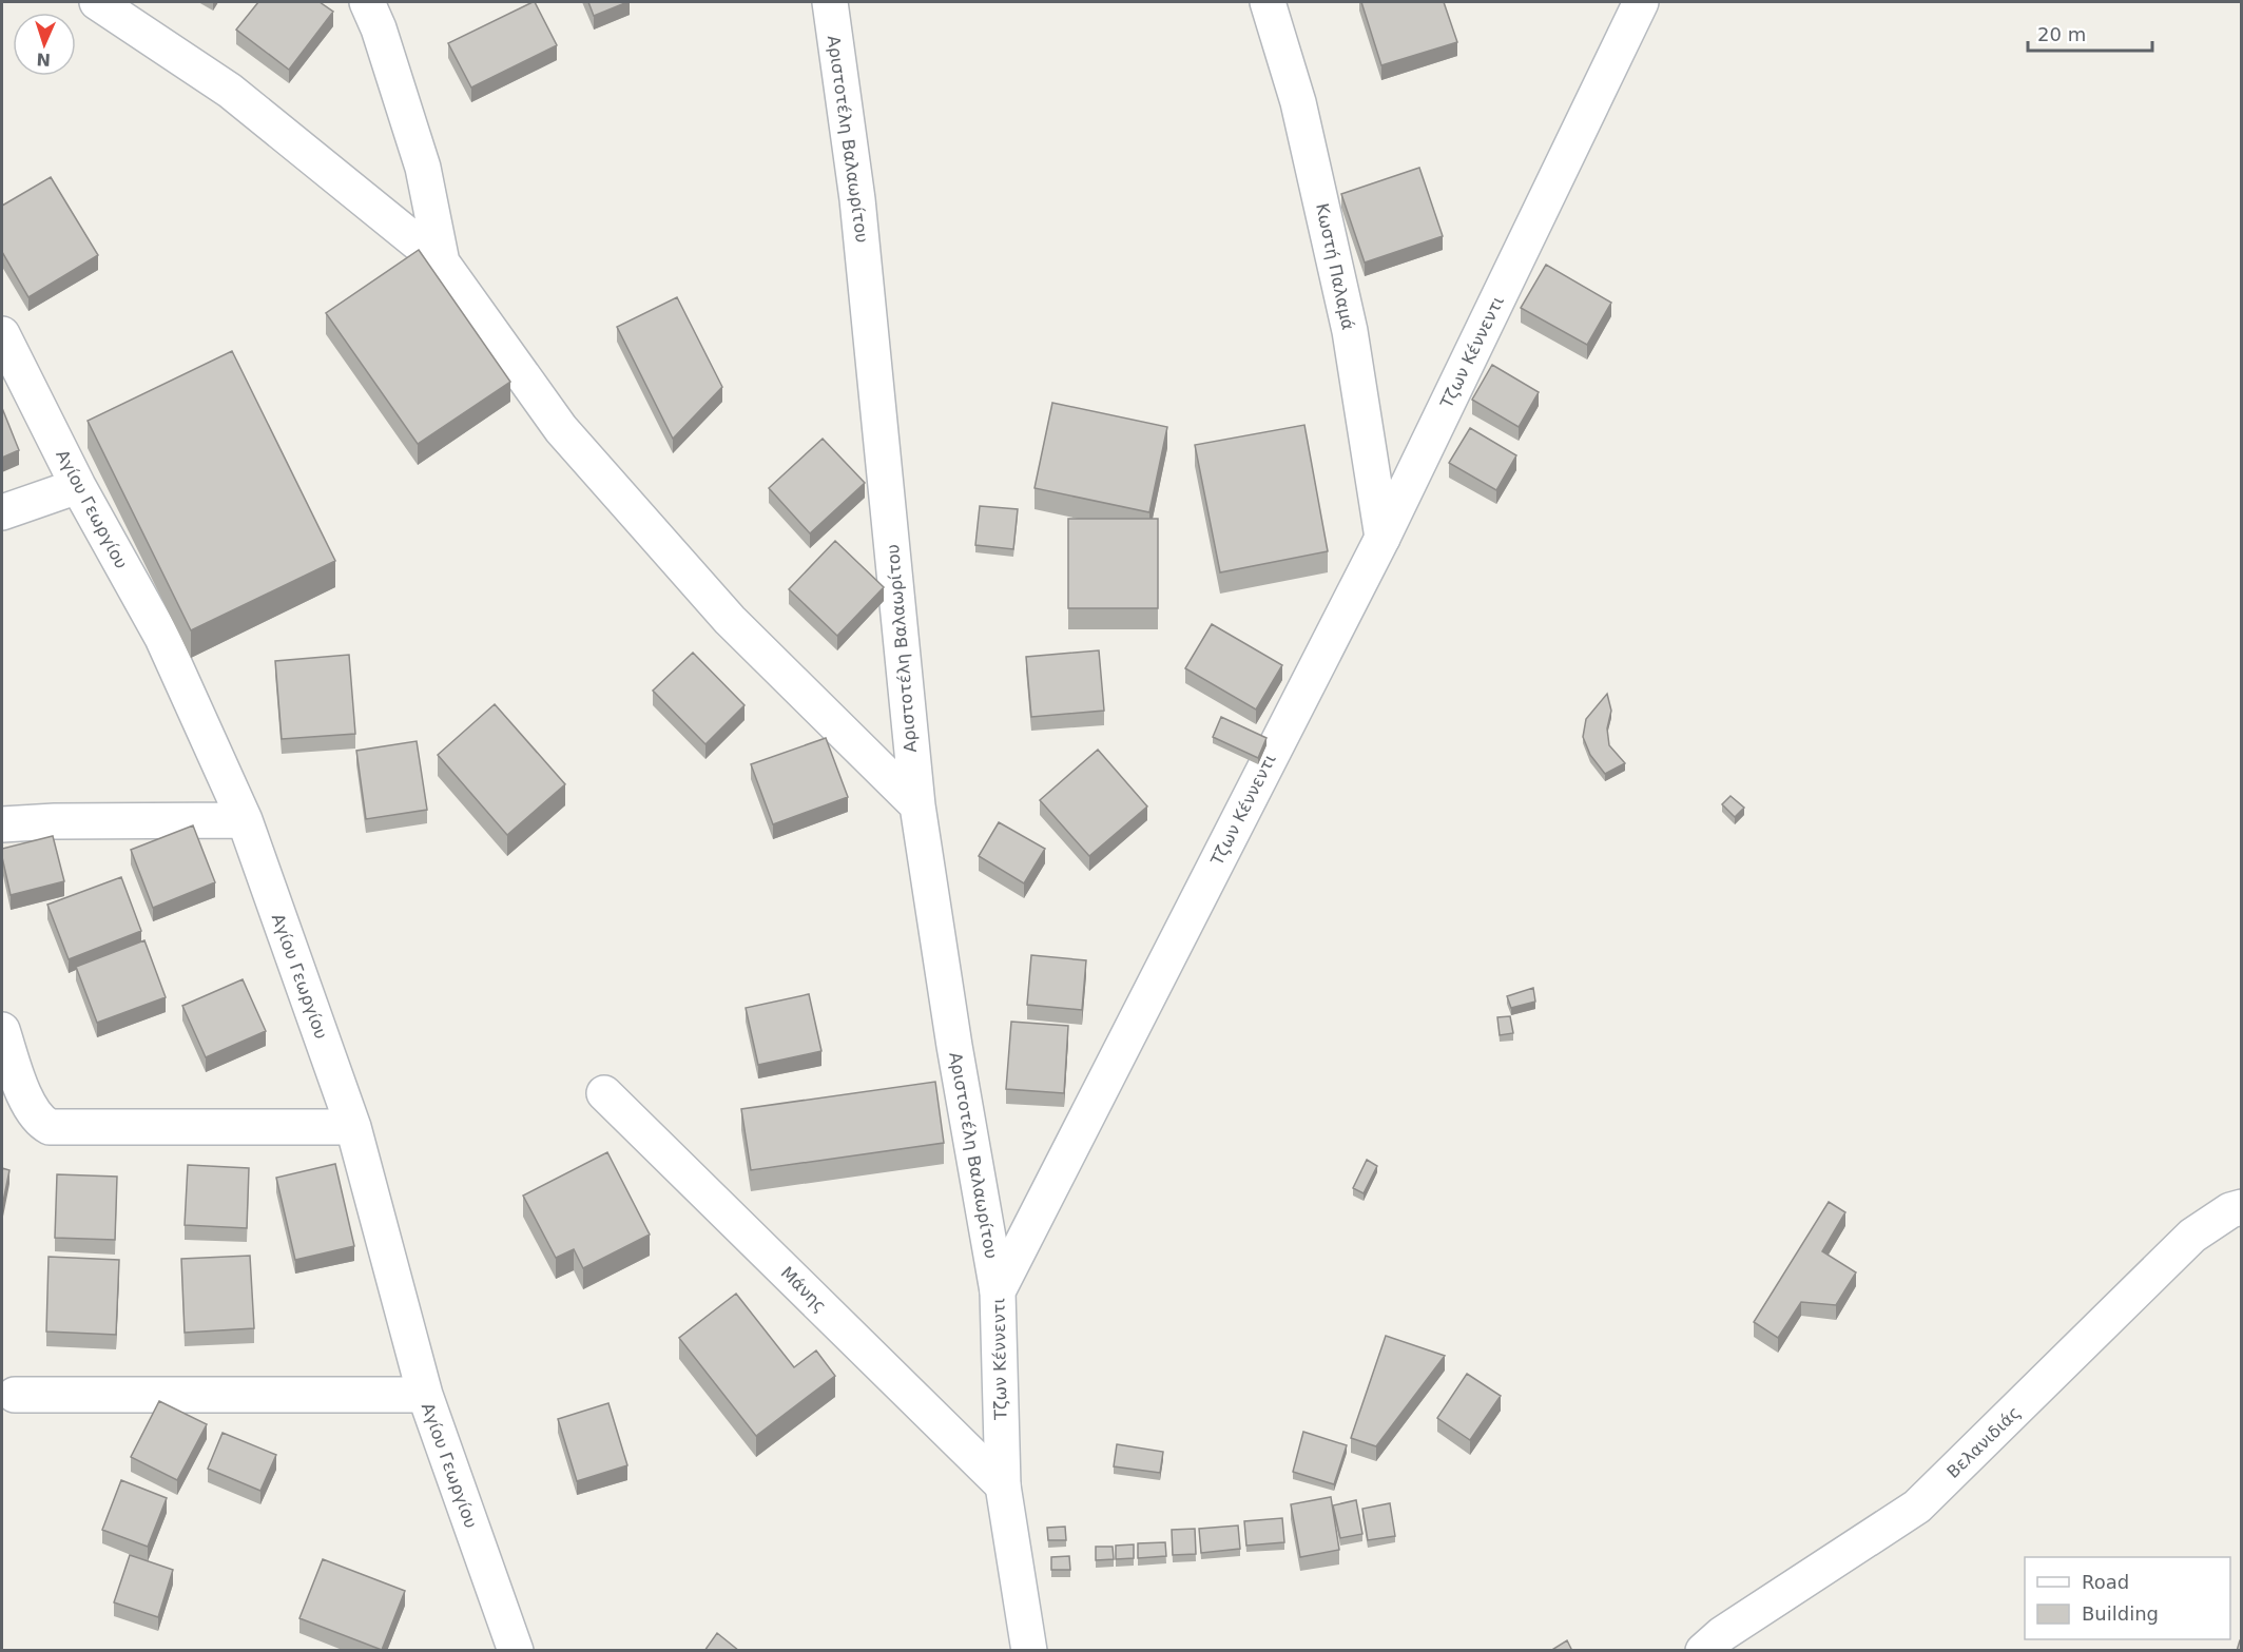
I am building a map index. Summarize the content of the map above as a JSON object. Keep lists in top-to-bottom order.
{
  "streets": {
    "street": [
      "Αριστοτέλη Βαλαωρίτου",
      "Κωστή Παλαμά",
      "Τζων Κέννεντι",
      "Αγίου Γεωργίου",
      "Μάνης",
      "Βελανιδιάς"
    ]
  },
  "crossings": [
    ["Αριστοτέλη Βαλαωρίτου", "Τζων Κέννεντι"],
    ["Κωστή Παλαμά", "Τζων Κέννεντι"],
    ["Τζων Κέννεντι", "Μάνης"]
  ],
  "legend": ["Road", "Building"],
  "scale_bar": "20 m",
  "north": "bottom"
}
